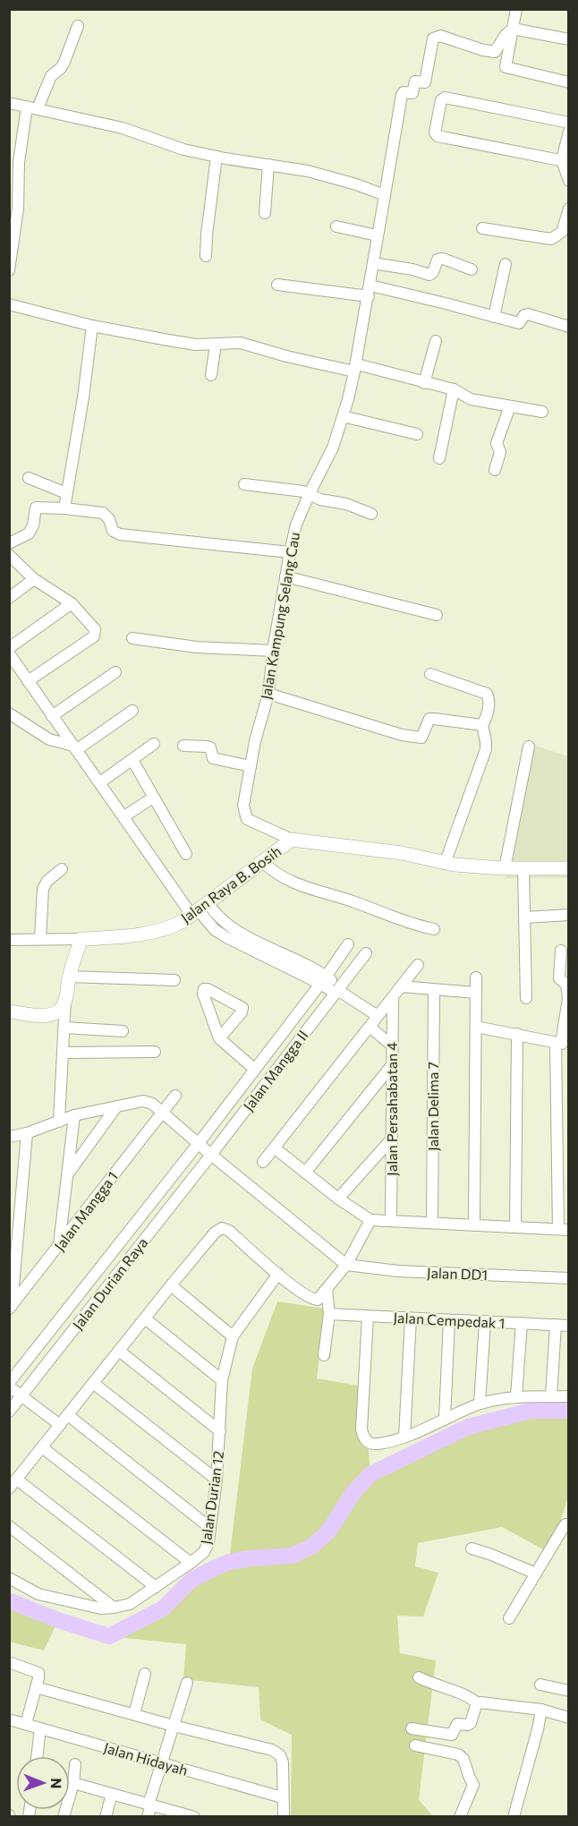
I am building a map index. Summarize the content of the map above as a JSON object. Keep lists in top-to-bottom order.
{
  "streets": {
    "main road": ["Jalan Raya B. Bosih"],
    "street": [
      "Jalan Kampung Selang Cau",
      "Jalan Mangga II",
      "Jalan Delima 7",
      "Jalan Persahabatan 4",
      "Jalan Mangga 1",
      "Jalan DD1",
      "Jalan Durian Raya",
      "Jalan Cempedak 1",
      "Jalan Durian 12",
      "Jalan Hidayah"
    ]
  },
  "crossings": [
    ["Jalan Kampung Selang Cau", "Jalan Raya B. Bosih"],
    ["Jalan Mangga II", "Jalan Durian Raya"]
  ],
  "north": "right"
}
